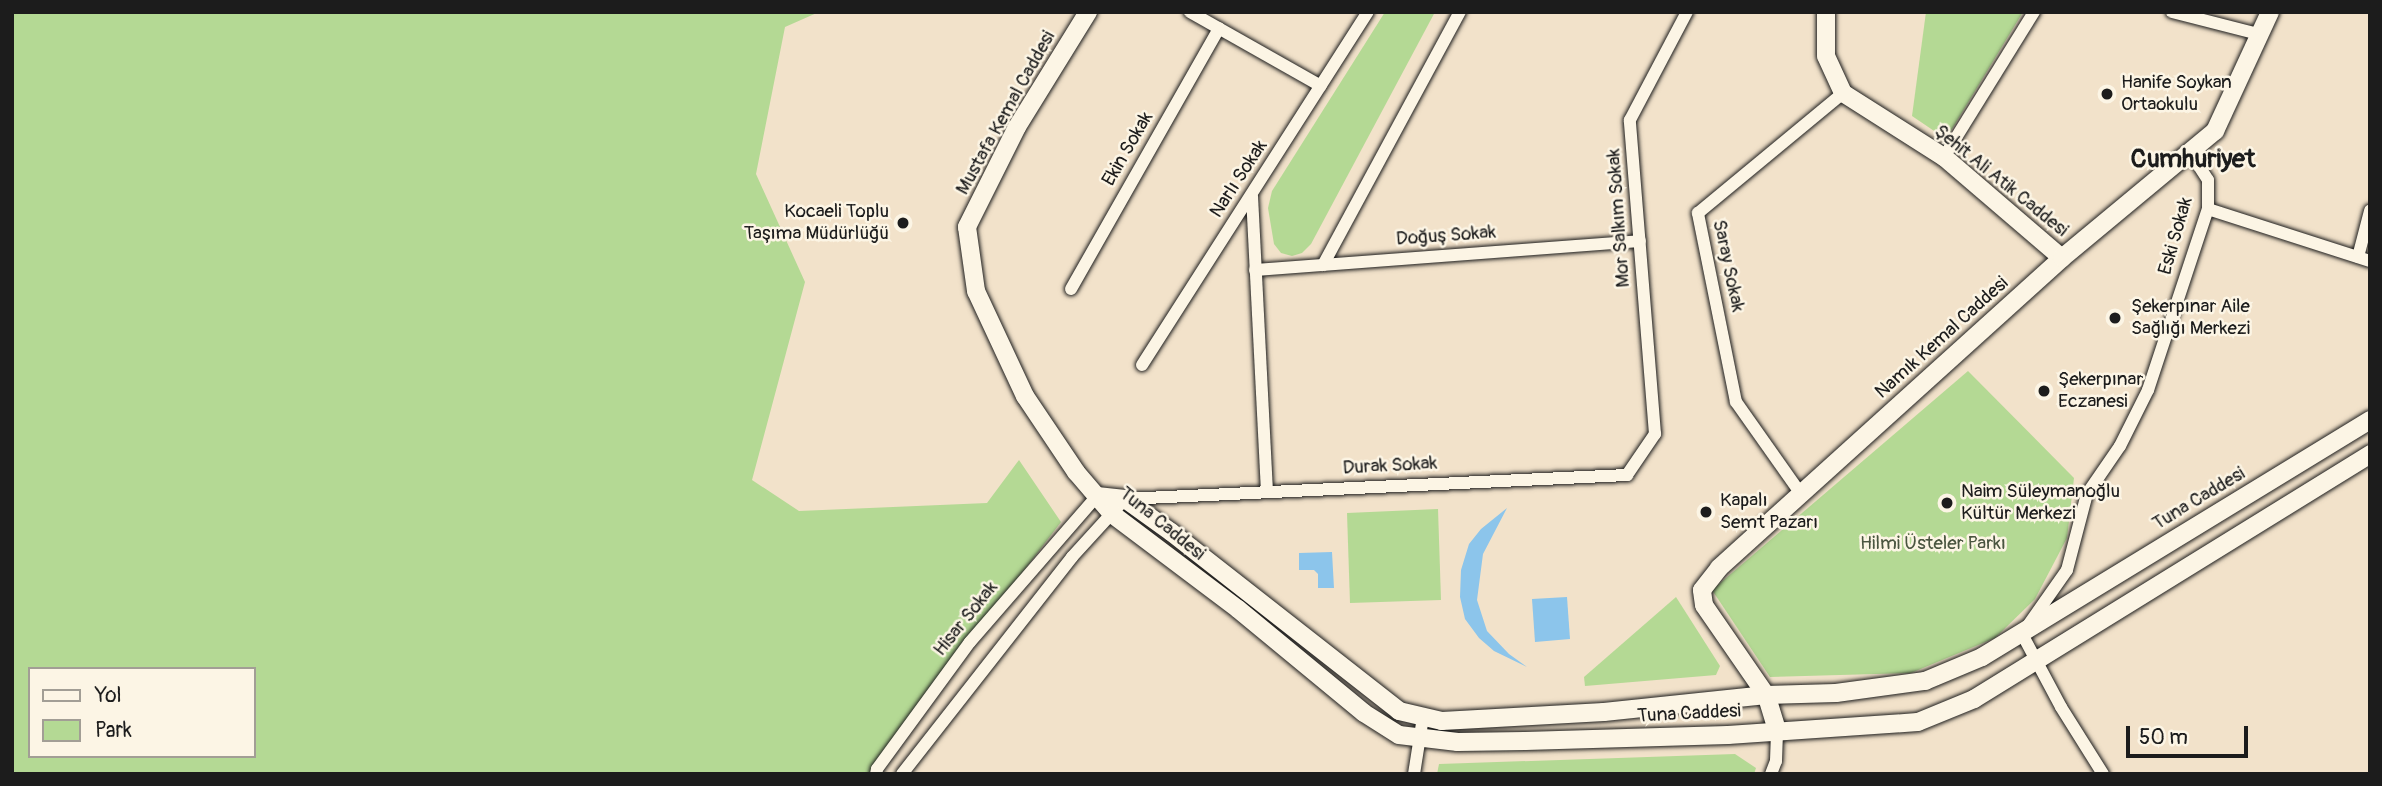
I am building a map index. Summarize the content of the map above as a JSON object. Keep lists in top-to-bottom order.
{
  "streets": {
    "street": [
      "Mustafa Kemal Caddesi",
      "Ekin Sokak",
      "Narlı Sokak",
      "Şehit Ali Atik Caddesi",
      "Mor Salkım Sokak",
      "Doğuş Sokak",
      "Eski Sokak",
      "Saray Sokak",
      "Namık Kemal Caddesi",
      "Durak Sokak",
      "Tuna Caddesi",
      "Hisar Sokak"
    ]
  },
  "crossings": [
    ["Mustafa Kemal Caddesi", "Tuna Caddesi"],
    ["Mustafa Kemal Caddesi", "Hisar Sokak"],
    ["Şehit Ali Atik Caddesi", "Saray Sokak"],
    ["Şehit Ali Atik Caddesi", "Namık Kemal Caddesi"],
    ["Mor Salkım Sokak", "Doğuş Sokak"],
    ["Mor Salkım Sokak", "Durak Sokak"],
    ["Eski Sokak", "Namık Kemal Caddesi"],
    ["Eski Sokak", "Tuna Caddesi"],
    ["Saray Sokak", "Namık Kemal Caddesi"],
    ["Namık Kemal Caddesi", "Tuna Caddesi"],
    ["Durak Sokak", "Tuna Caddesi"],
    ["Tuna Caddesi", "Hisar Sokak"]
  ],
  "districts": ["Cumhuriyet"],
  "parks": ["Hilmi Üsteler Parkı"],
  "places": [
    "Hanife Soykan Ortaokulu",
    "Kocaeli Toplu Taşıma Müdürlüğü",
    "Şekerpınar Aile Sağlığı Merkezi",
    "Şekerpınar Eczanesi",
    "Naim Süleymanoğlu Kültür Merkezi",
    "Kapalı Semt Pazarı"
  ],
  "legend": ["Yol", "Park"],
  "scale_bar": "50 m"
}
